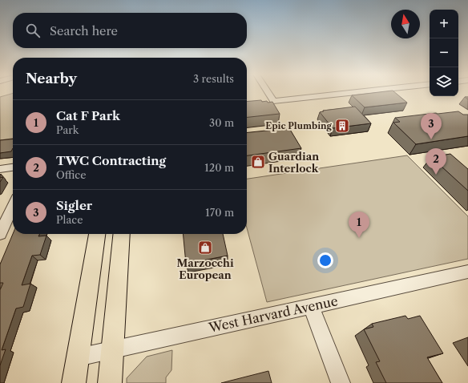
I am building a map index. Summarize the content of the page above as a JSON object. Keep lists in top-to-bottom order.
{
  "streets": {
    "street": ["West Harvard Avenue"]
  },
  "places": {
    "building": ["Epic Plumbing"],
    "shop": ["Guardian Interlock", "Marzocchi European"]
  },
  "north": "top",
  "page": {
    "map_buttons": ["+", "−"],
    "search": "Search here",
    "heading": ["Nearby", "3 results"],
    "list": [
      {
        "mark": "1",
        "name": "Cat F Park",
        "note": "Park",
        "value": "30 m"
      },
      {
        "mark": "2",
        "name": "TWC Contracting",
        "note": "Office",
        "value": "120 m"
      },
      {
        "mark": "3",
        "name": "Sigler",
        "note": "Place",
        "value": "170 m"
      }
    ],
    "pins": ["3", "2", "1"]
  }
}
